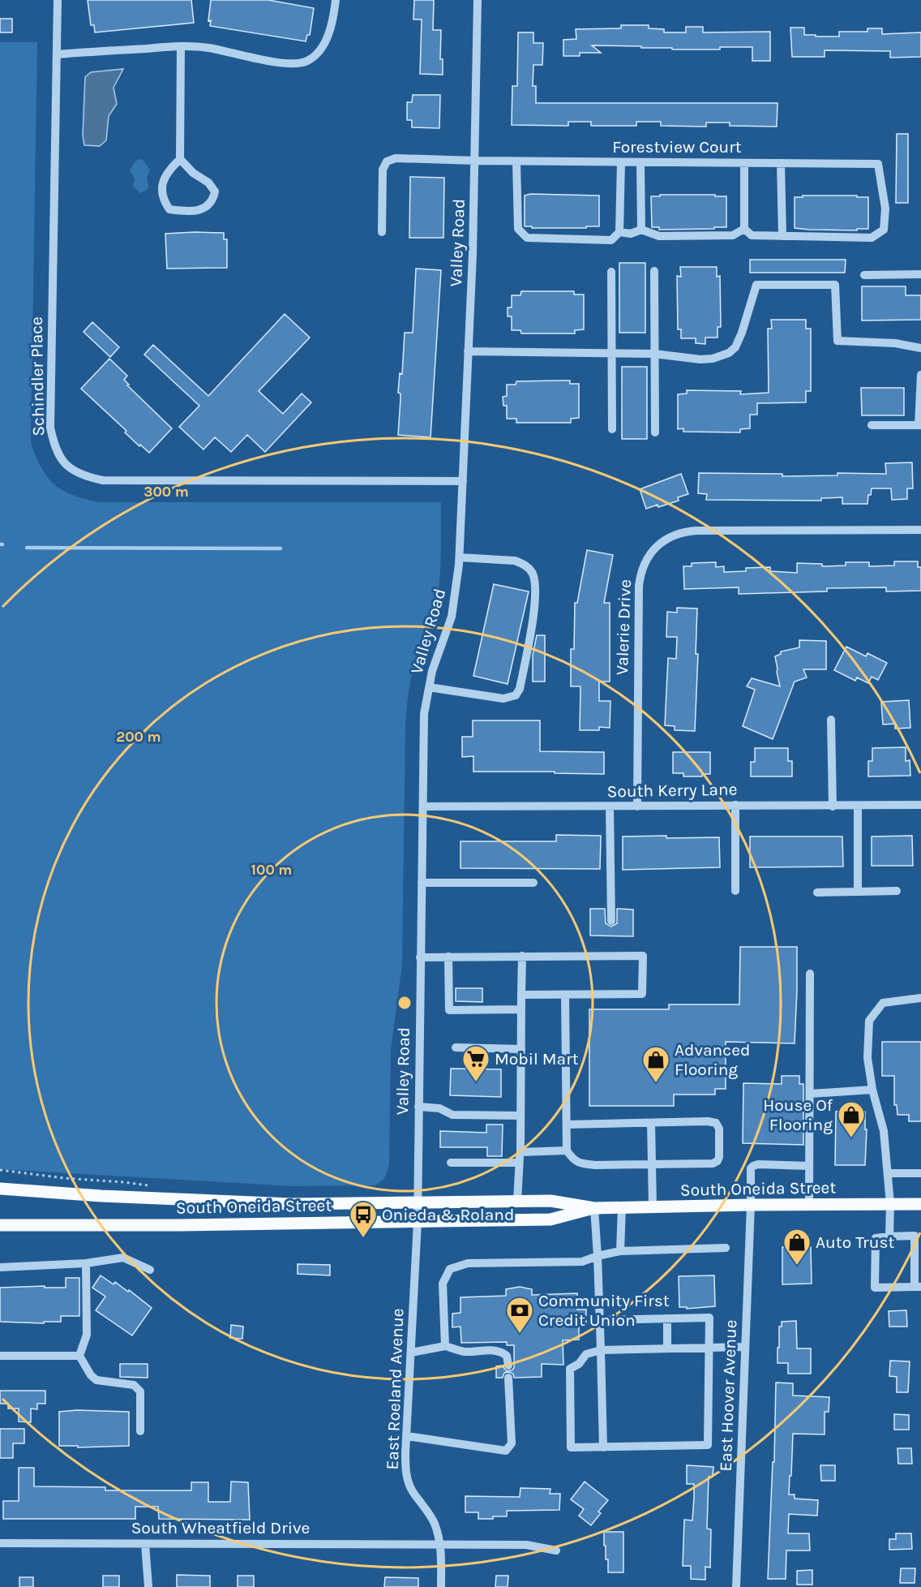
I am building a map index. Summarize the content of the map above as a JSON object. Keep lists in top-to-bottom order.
{
  "streets": {
    "main road": ["South Oneida Street"],
    "street": [
      "Forestview Court",
      "Valley Road",
      "Schindler Place",
      "Valerie Drive",
      "South Kerry Lane",
      "East Roeland Avenue",
      "East Hoover Avenue",
      "South Wheatfield Drive"
    ]
  },
  "crossings": [
    ["Forestview Court", "Valley Road"],
    ["Valley Road", "Schindler Place"],
    ["Valley Road", "South Kerry Lane"],
    ["Valley Road", "South Oneida Street"],
    ["Valley Road", "East Roeland Avenue"],
    ["Valerie Drive", "South Kerry Lane"],
    ["South Oneida Street", "East Roeland Avenue"],
    ["South Oneida Street", "East Hoover Avenue"],
    ["East Roeland Avenue", "South Wheatfield Drive"]
  ],
  "places": {
    "supermarket": ["Mobil Mart"],
    "shop": ["Advanced Flooring", "House Of Flooring", "Auto Trust"],
    "bus stop": ["Onieda & Roland"],
    "bank": ["Community First Credit Union"]
  },
  "rings": ["300 m", "200 m", "100 m"]
}
